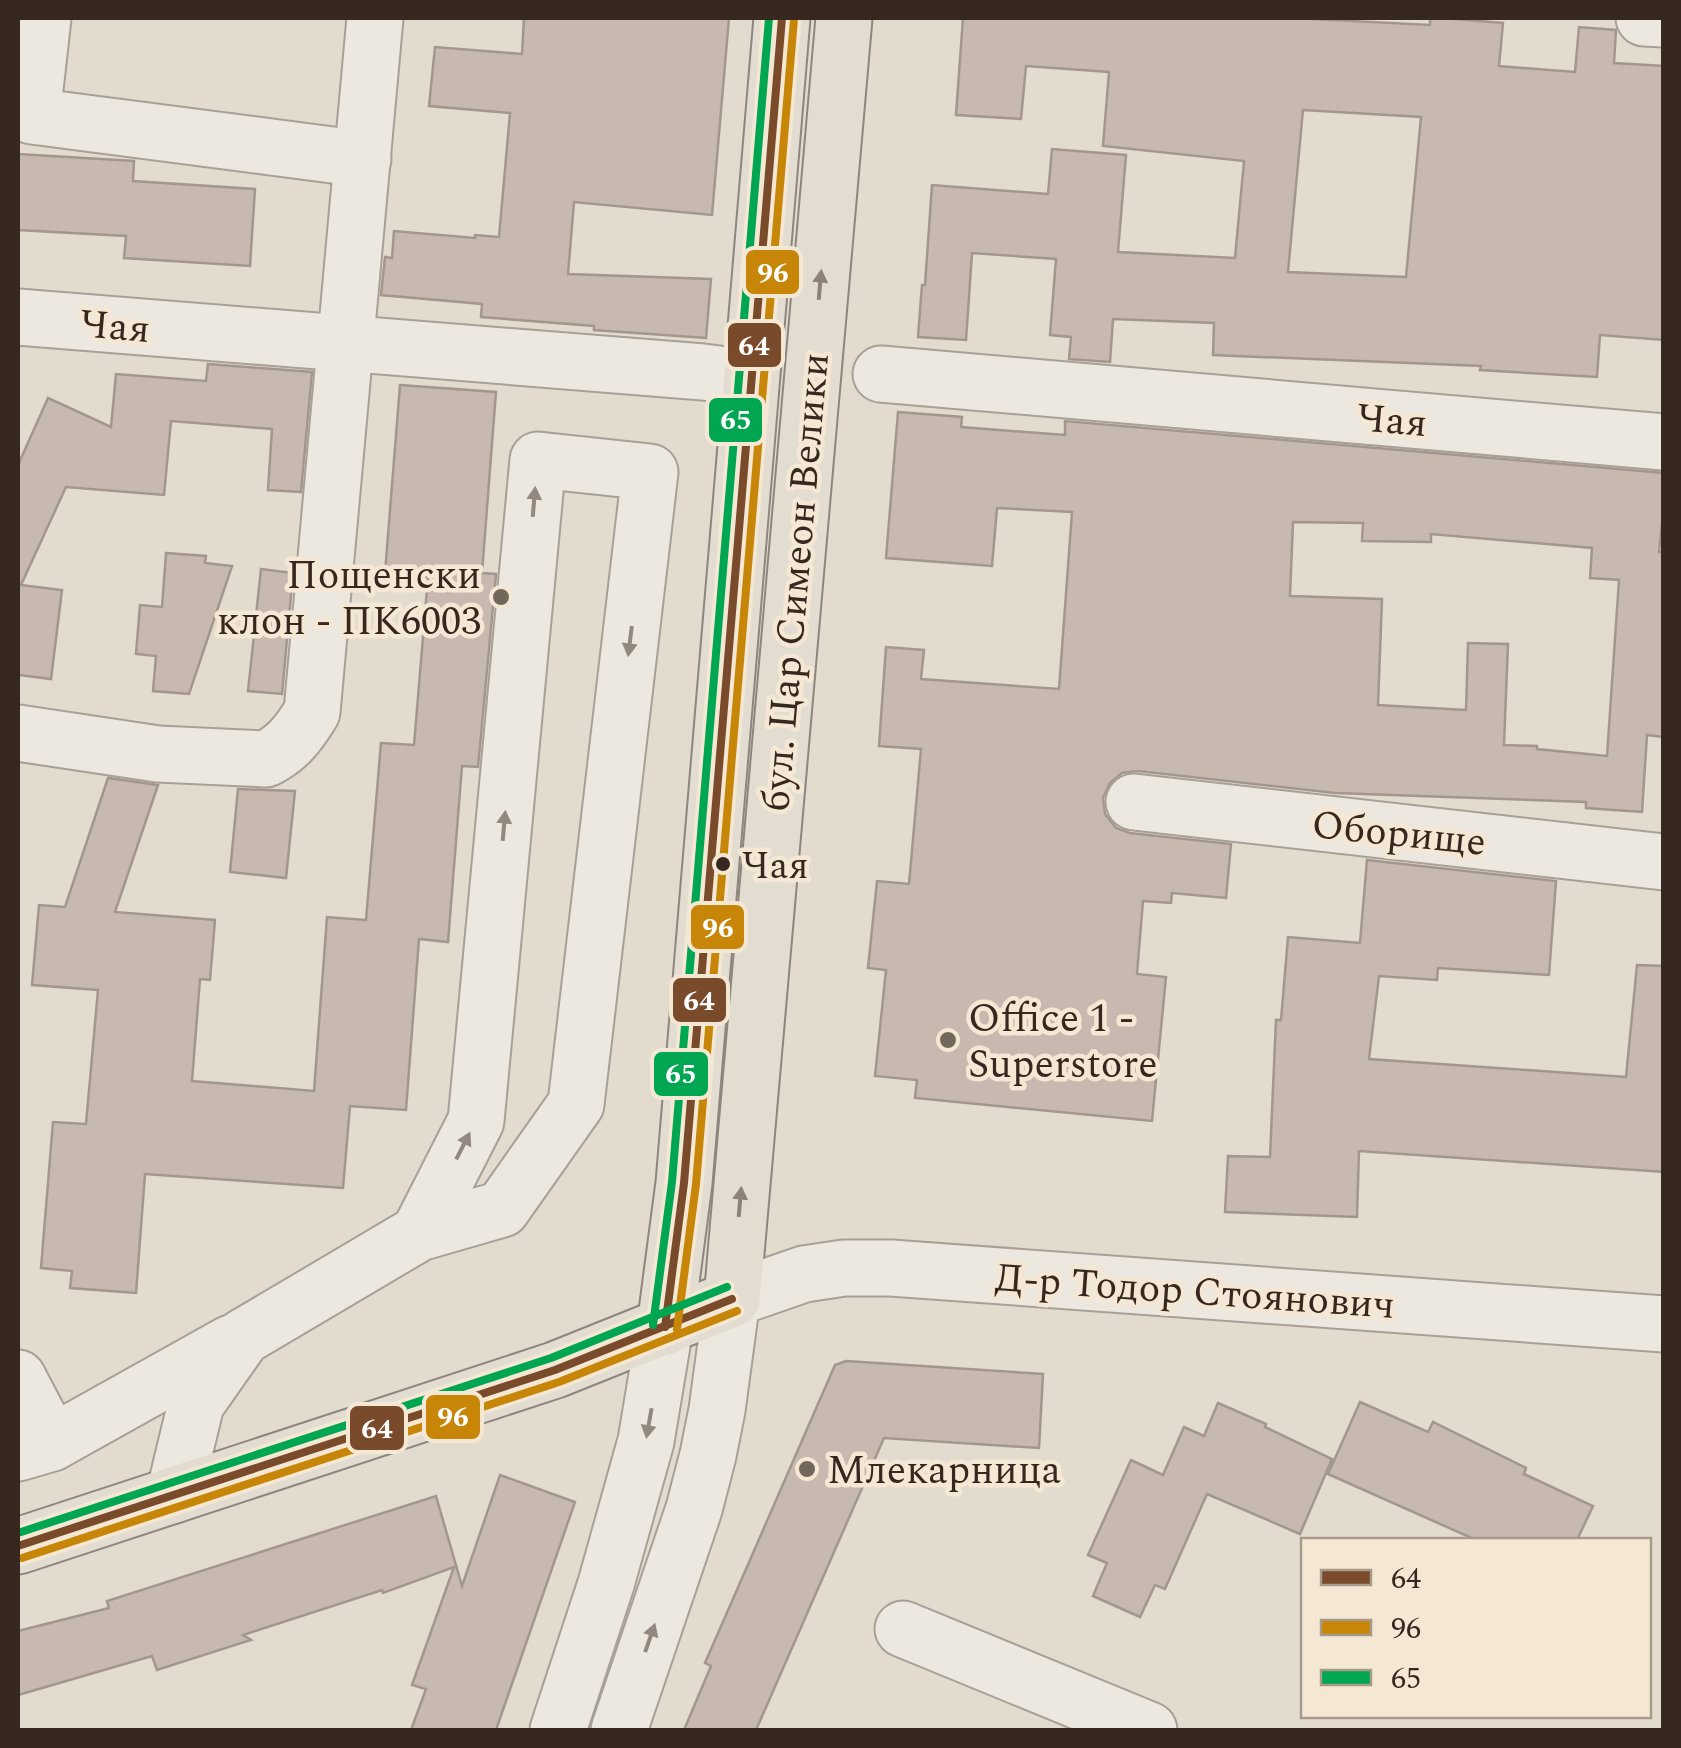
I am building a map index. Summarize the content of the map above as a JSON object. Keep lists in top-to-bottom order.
{
  "streets": {
    "main road": ["бул. Цар Симеон Велики"],
    "street": ["Чая", "Оборище", "Д-р Тодор Стоянович"]
  },
  "crossings": [
    ["Чая", "бул. Цар Симеон Велики"],
    ["бул. Цар Симеон Велики", "Д-р Тодор Стоянович"]
  ],
  "places": [
    "Пощенски клон - ПК6003",
    "Чая",
    "Office 1 - Superstore",
    "Млекарница"
  ],
  "lines": ["transit line 64", "transit line 65", "transit line 96"],
  "legend": ["64", "96", "65"]
}
